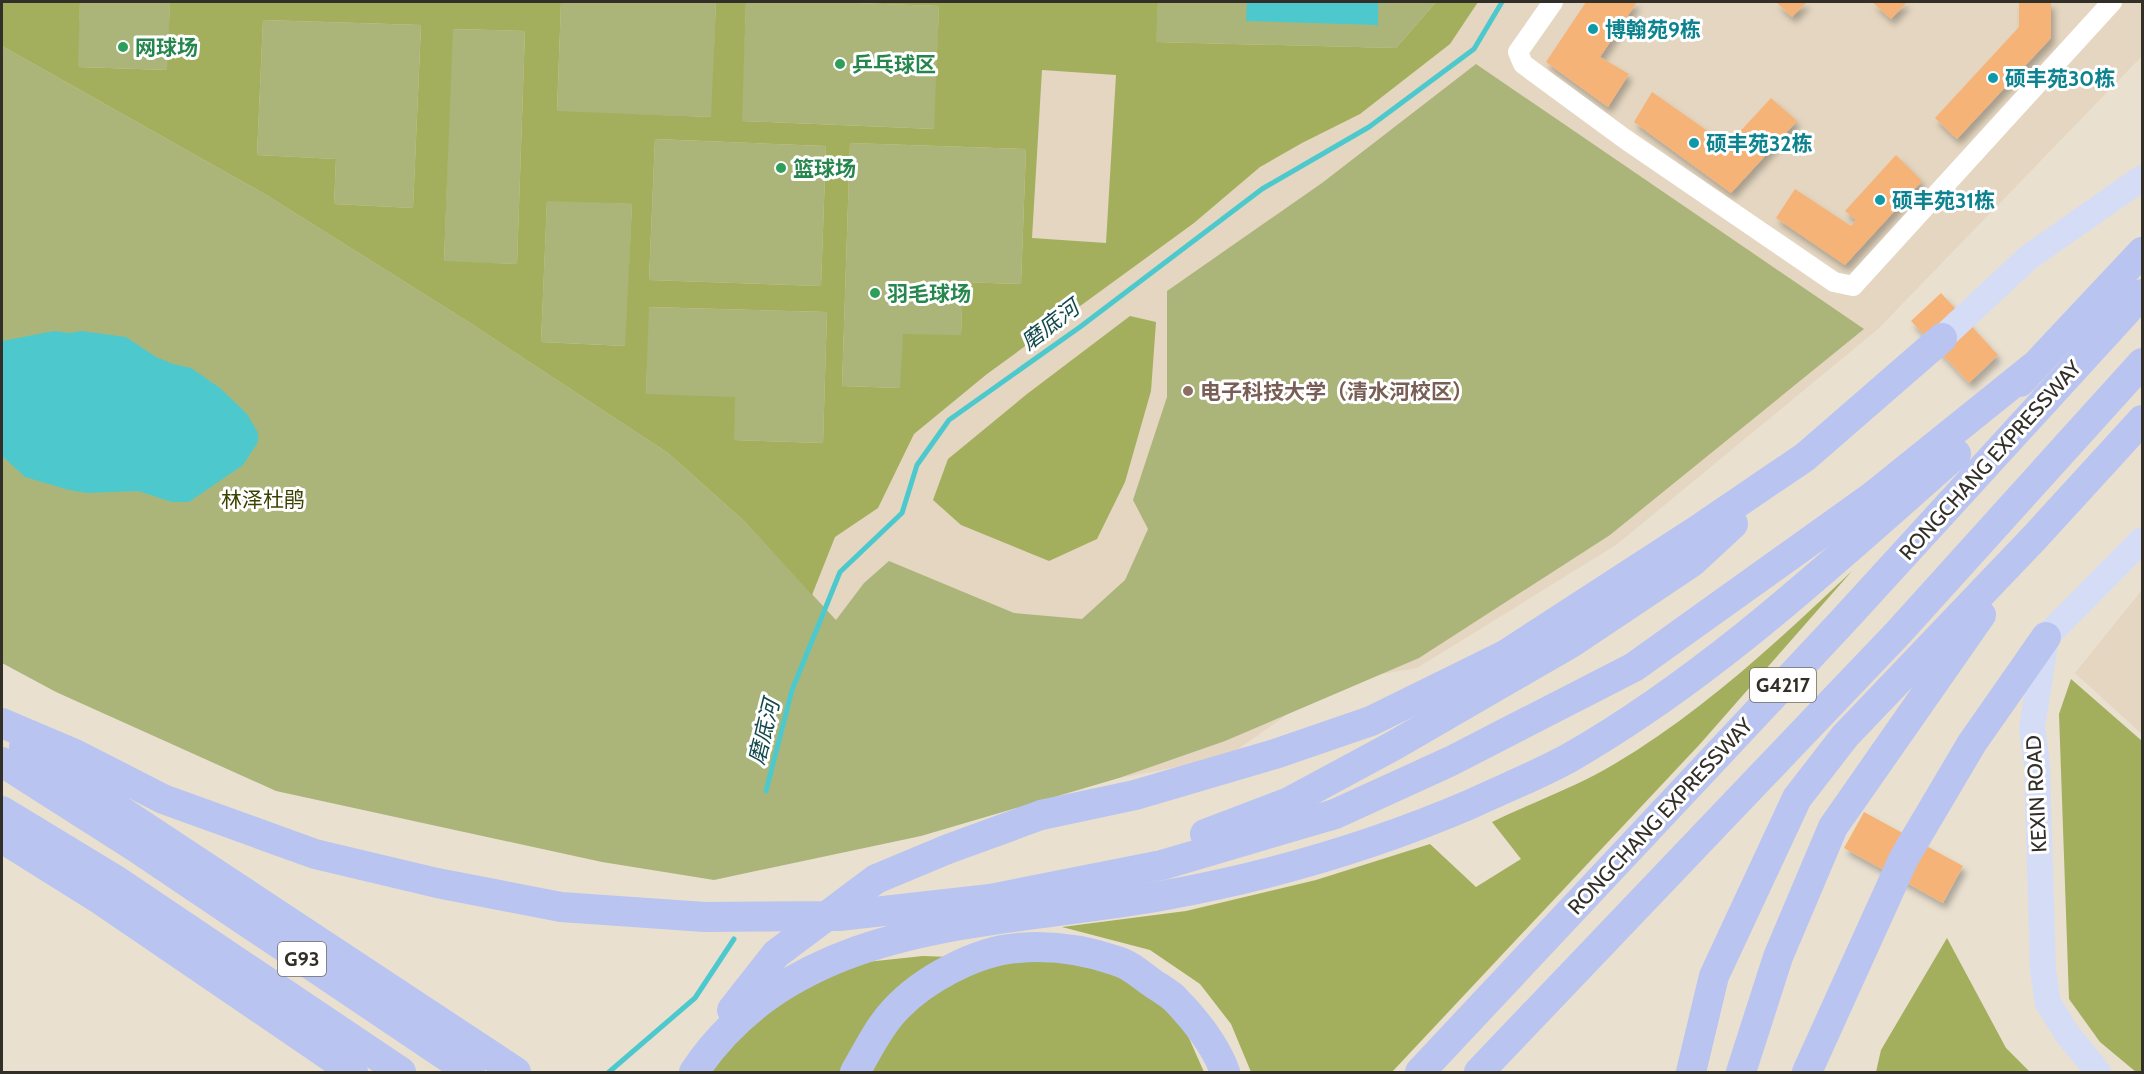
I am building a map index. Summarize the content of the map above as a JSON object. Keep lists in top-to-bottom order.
{
  "streets": {
    "highway": ["RONGCHANG EXPRESSWAY", "G4217", "G93"],
    "main road": ["KEXIN ROAD"]
  },
  "water": ["磨底河"],
  "parks": ["林泽杜鹃"],
  "places": [
    "博翰苑9栋",
    "网球场",
    "乒乓球区",
    "硕丰苑30栋",
    "硕丰苑32栋",
    "篮球场",
    "硕丰苑31栋",
    "羽毛球场",
    "电子科技大学（清水河校区）"
  ]
}
